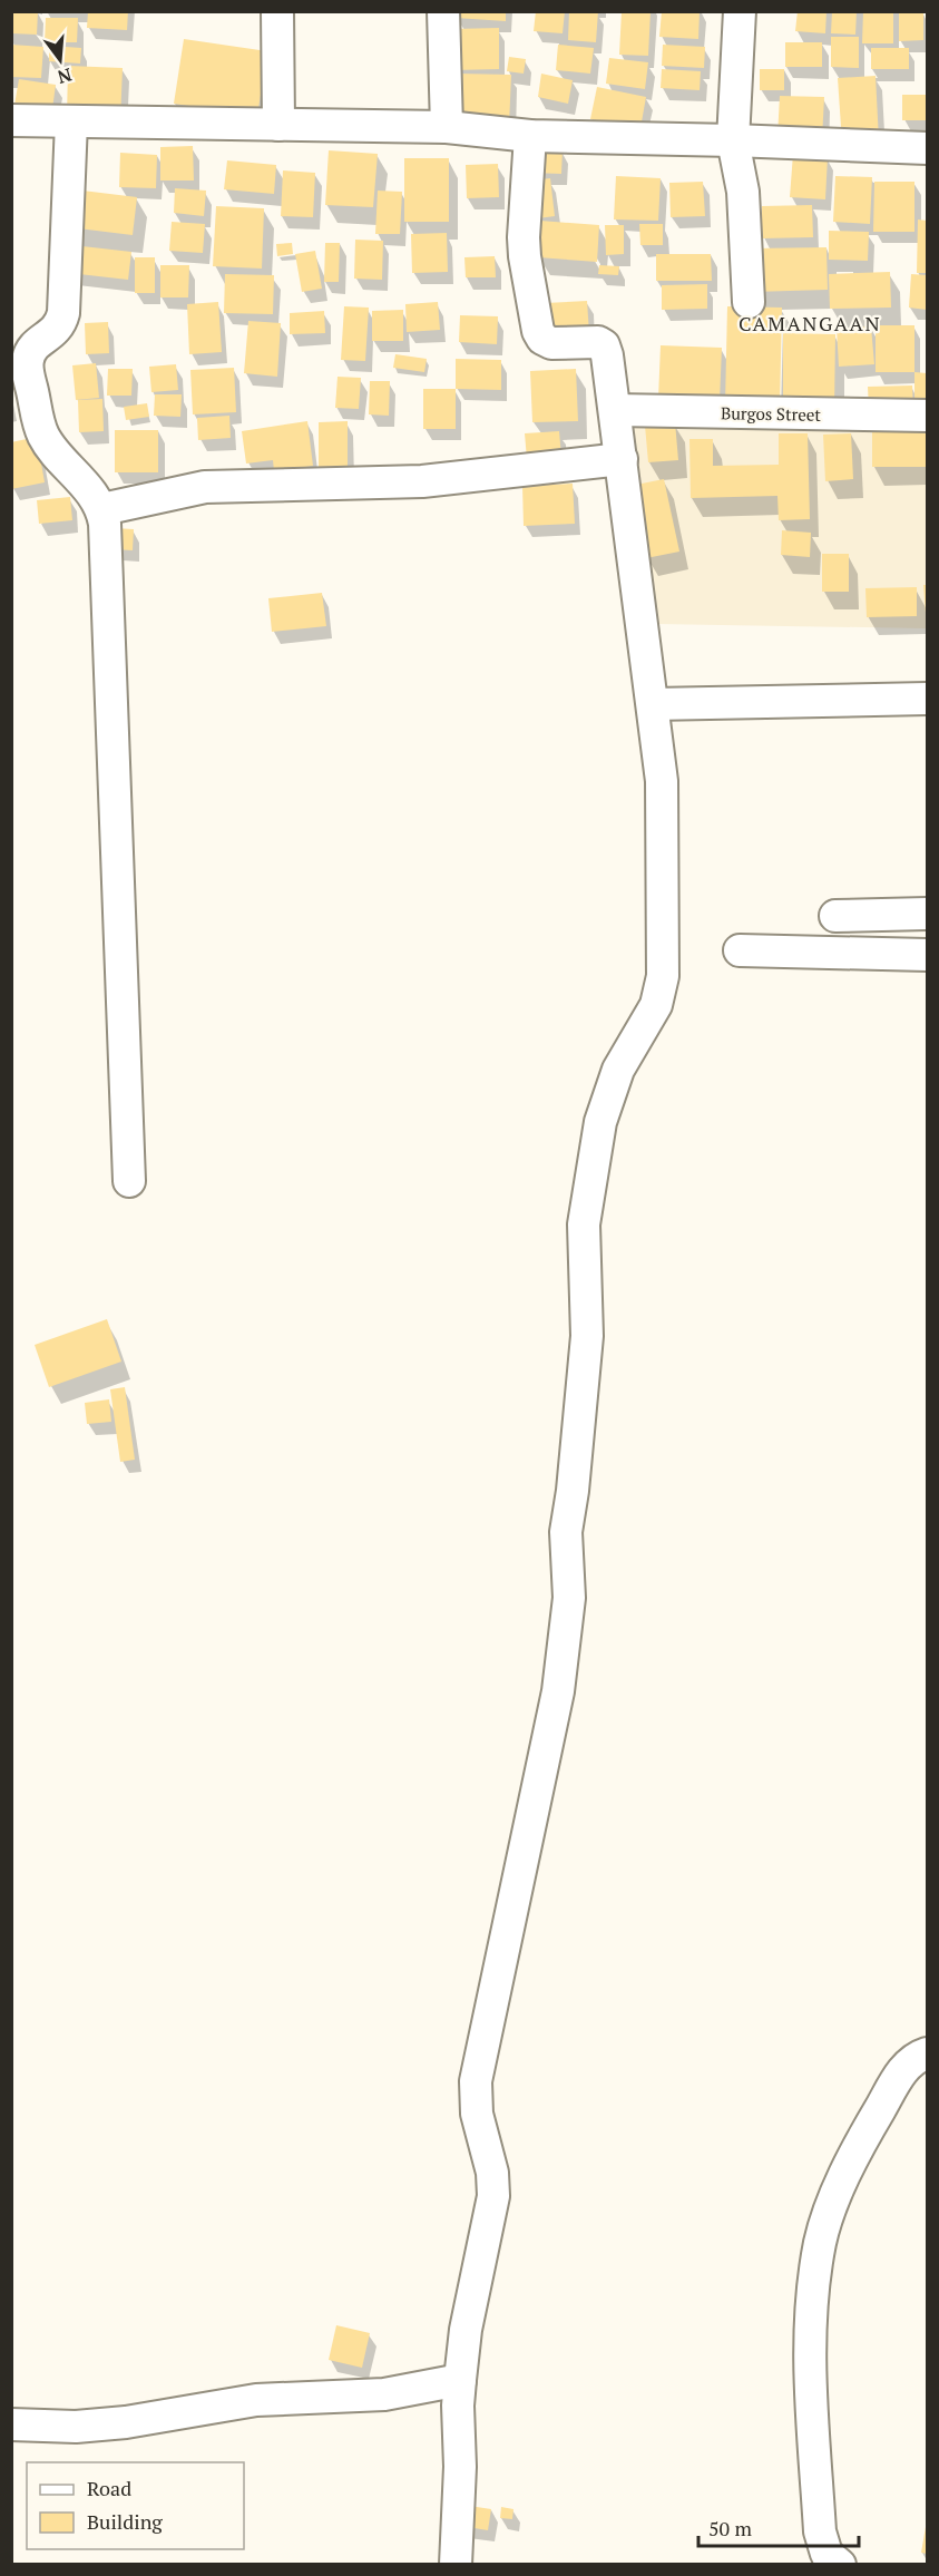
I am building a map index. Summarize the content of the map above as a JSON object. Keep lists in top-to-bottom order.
{
  "streets": {
    "street": ["Burgos Street"]
  },
  "districts": ["CAMANGAAN"],
  "legend": ["Road", "Building"],
  "scale_bar": "50 m",
  "north": "bottom"
}
